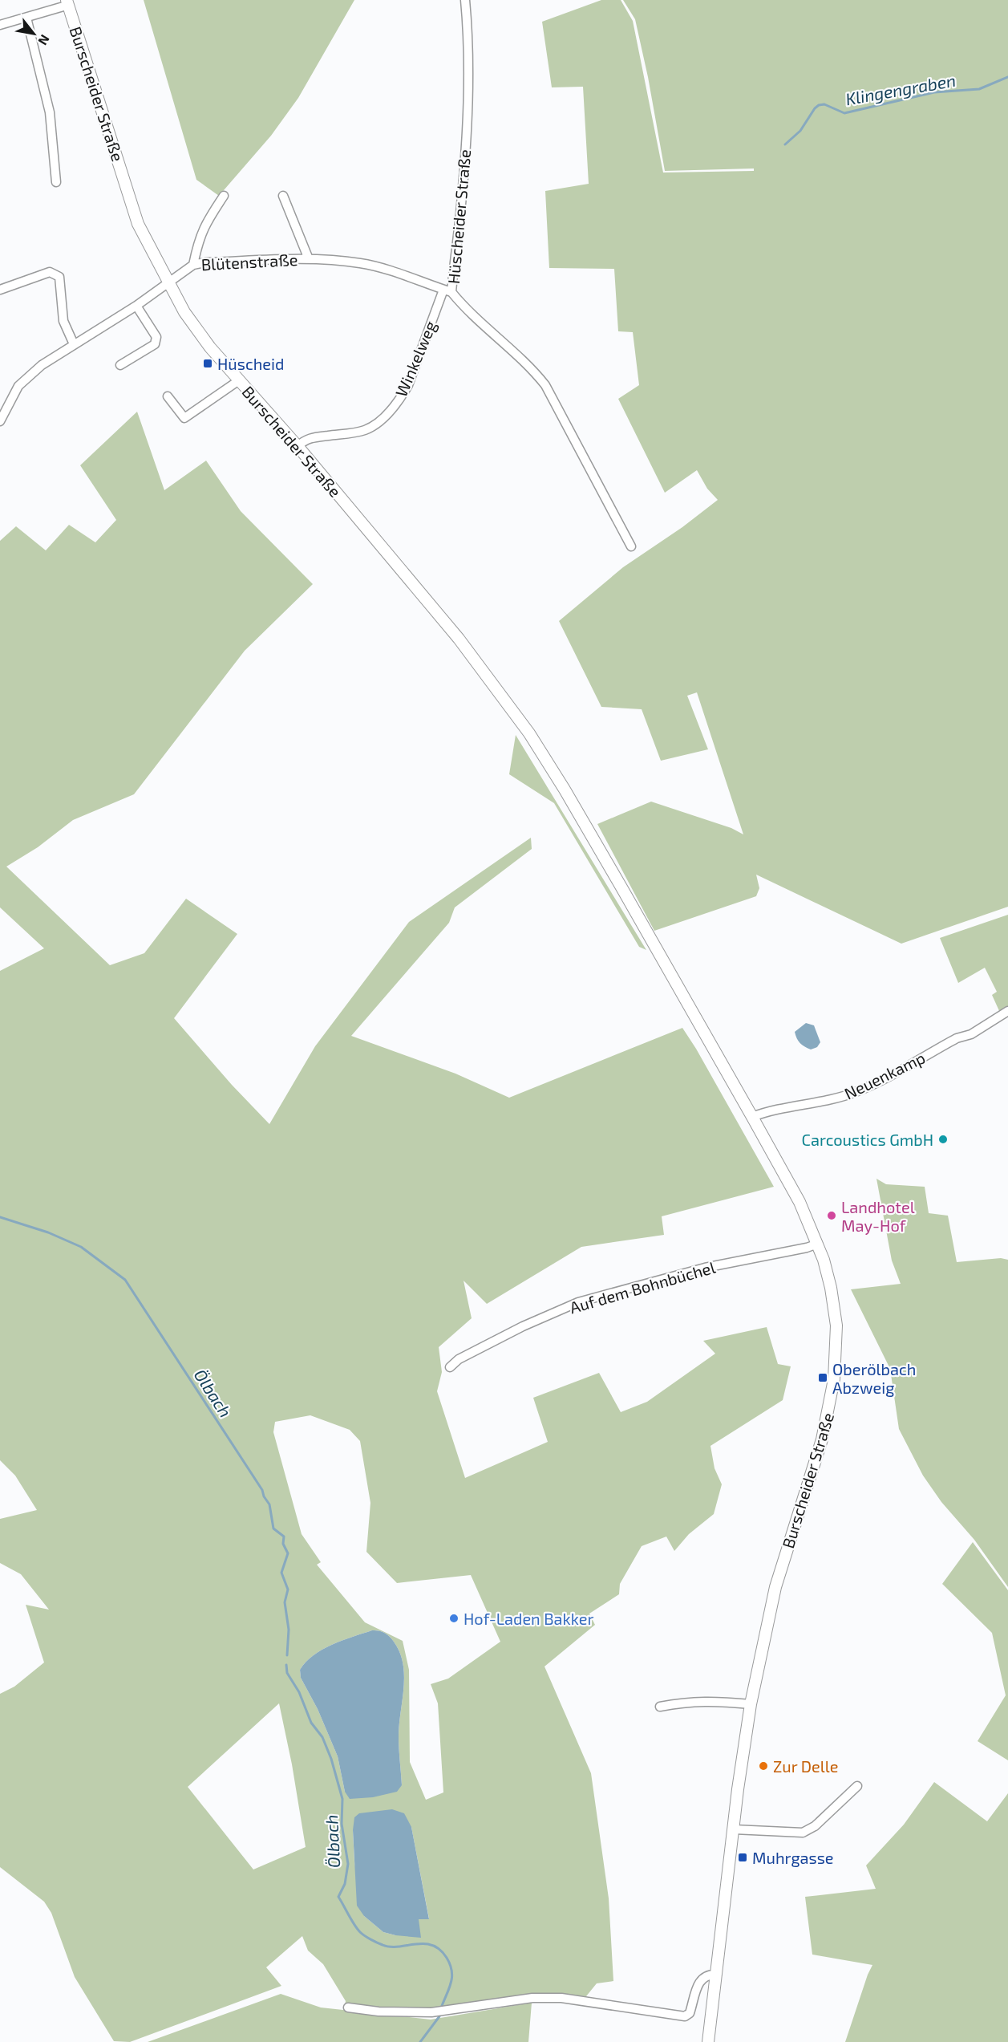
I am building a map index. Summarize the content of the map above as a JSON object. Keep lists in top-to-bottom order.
{
  "streets": {
    "main road": ["Burscheider Straße"],
    "street": [
      "Hüscheider Straße",
      "Blütenstraße",
      "Winkelweg",
      "Neuenkamp",
      "Auf dem Bohnbüchel"
    ]
  },
  "crossings": [
    ["Burscheider Straße", "Blütenstraße"],
    ["Burscheider Straße", "Winkelweg"],
    ["Burscheider Straße", "Neuenkamp"],
    ["Burscheider Straße", "Auf dem Bohnbüchel"],
    ["Hüscheider Straße", "Blütenstraße"],
    ["Hüscheider Straße", "Winkelweg"],
    ["Blütenstraße", "Winkelweg"]
  ],
  "water": ["Klingengraben", "Ölbach"],
  "places": {
    "transit": ["Hüscheid", "Oberölbach Abzweig", "Muhrgasse"],
    "other": [
      "Carcoustics GmbH",
      "Landhotel May-Hof",
      "Hof-Laden Bakker",
      "Zur Delle"
    ]
  },
  "north": "bottom right"
}
